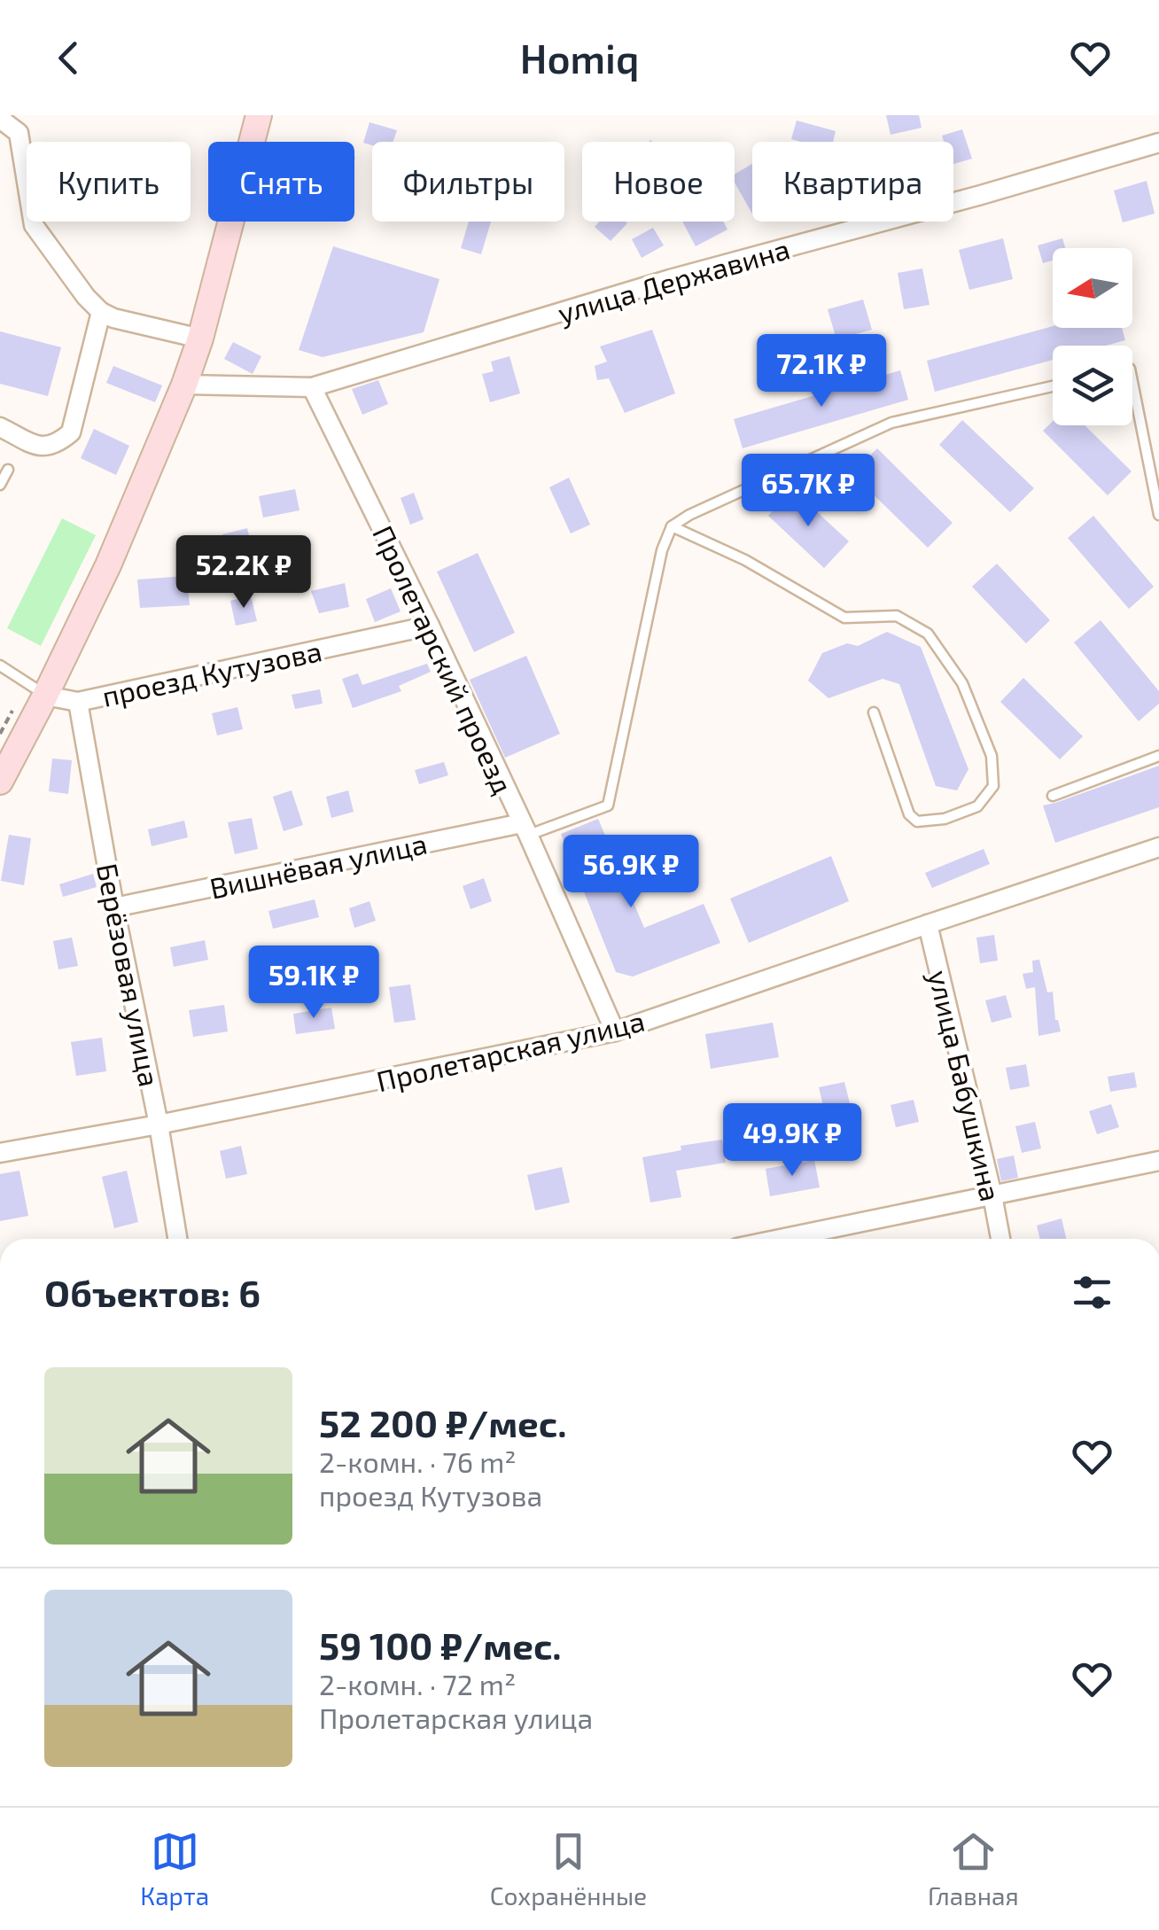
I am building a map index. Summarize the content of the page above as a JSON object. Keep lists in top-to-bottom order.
{
  "streets": {
    "street": [
      "улица Державина",
      "Пролетарский проезд",
      "проезд Кутузова",
      "Вишнёвая улица",
      "Берёзовая улица",
      "Пролетарская улица",
      "улица Бабушкина"
    ]
  },
  "crossings": [
    ["улица Державина", "Пролетарский проезд"],
    ["Пролетарский проезд", "проезд Кутузова"],
    ["Пролетарский проезд", "Вишнёвая улица"],
    ["Пролетарский проезд", "Пролетарская улица"],
    ["проезд Кутузова", "Берёзовая улица"],
    ["Вишнёвая улица", "Берёзовая улица"],
    ["Берёзовая улица", "Пролетарская улица"],
    ["Пролетарская улица", "улица Бабушкина"]
  ],
  "north": "left",
  "page": {
    "header": "Homiq",
    "chip": [
      "Купить",
      "Снять",
      "Фильтры",
      "Новое",
      "Квартира"
    ],
    "price": [
      "72.1K ₽",
      "65.7K ₽",
      "52.2K ₽",
      "56.9K ₽",
      "59.1K ₽",
      "49.9K ₽"
    ],
    "heading": "Объектов: 6",
    "list": [
      {
        "name": "52 200 ₽/мес.",
        "note": "2-комн. · 76 m² · проезд Кутузова"
      },
      {
        "name": "59 100 ₽/мес.",
        "note": "2-комн. · 72 m² · Пролетарская улица"
      }
    ],
    "tabs": ["Карта", "Сохранённые", "Главная"]
  }
}
